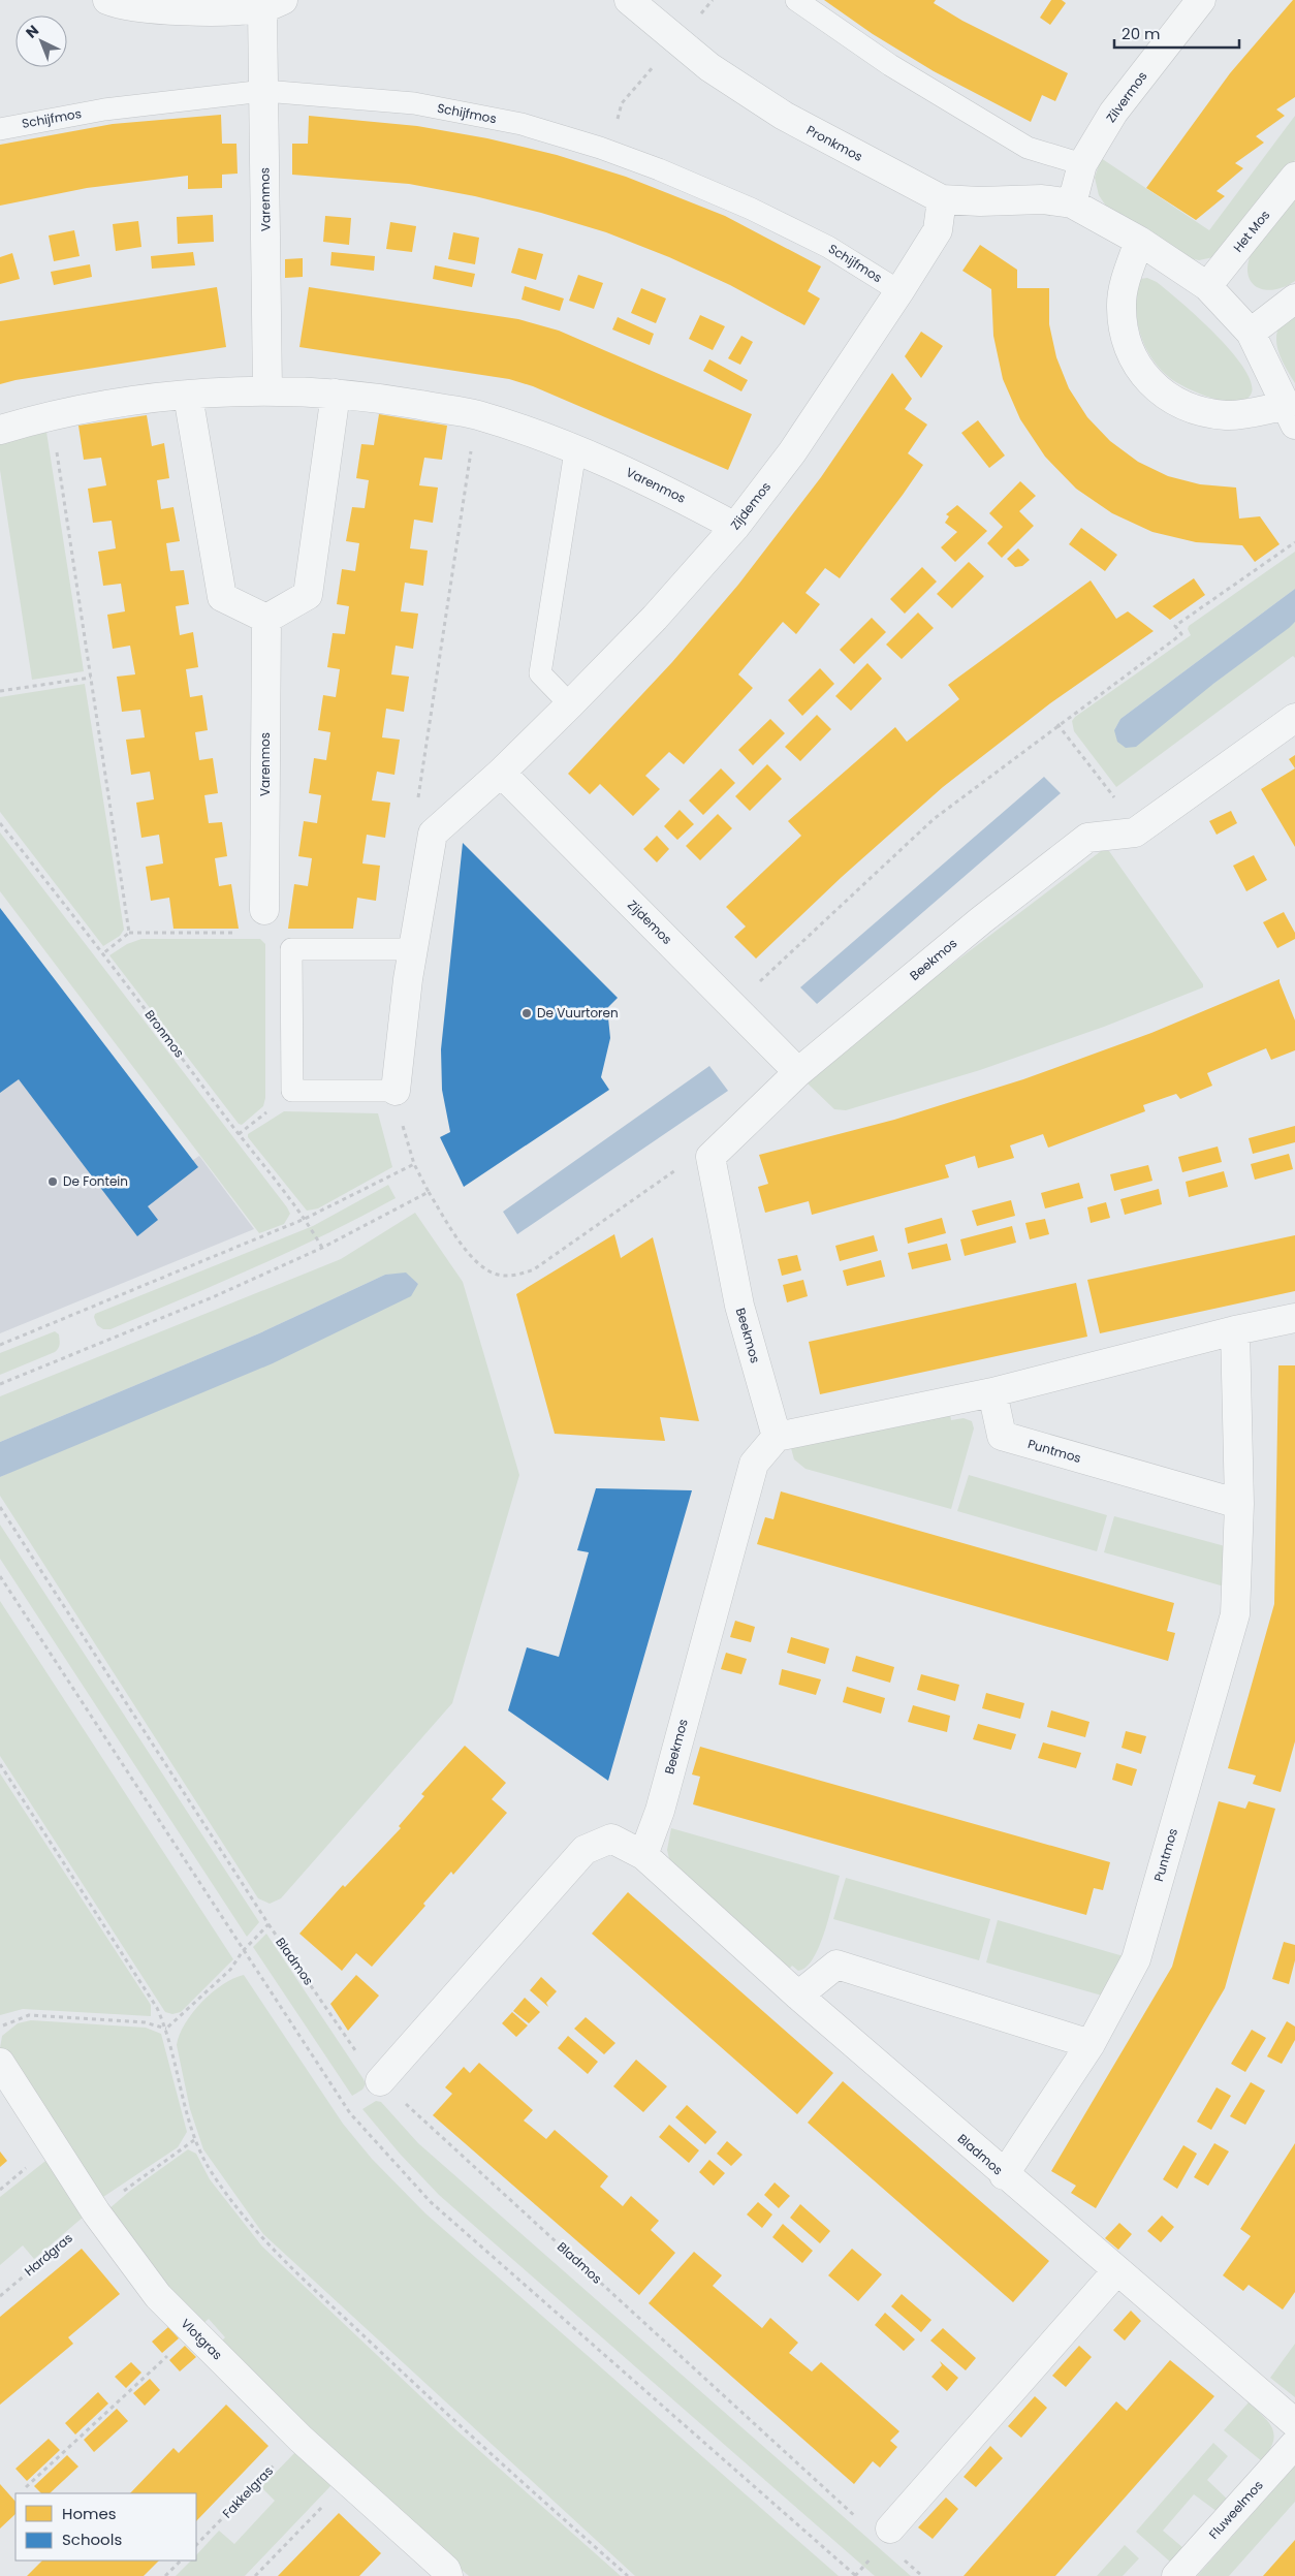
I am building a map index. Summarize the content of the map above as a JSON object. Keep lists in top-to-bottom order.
{
  "streets": {
    "street": [
      "Zilvermos",
      "Pronkmos",
      "Varenmos",
      "Het Mos",
      "Zijdemos",
      "Beekmos",
      "Puntmos",
      "Bladmos",
      "Vlotgras",
      "Fluweelmos"
    ],
    "lane": ["Schijfmos"],
    "path": ["Bronmos", "Hardgras", "Fakkelgras"]
  },
  "crossings": [
    ["Zilvermos", "Pronkmos"],
    ["Schijfmos", "Varenmos"],
    ["Schijfmos", "Zijdemos"],
    ["Pronkmos", "Zijdemos"],
    ["Varenmos", "Zijdemos"],
    ["Zijdemos", "Beekmos"],
    ["Beekmos", "Bladmos"],
    ["Puntmos", "Bladmos"],
    ["Hardgras", "Vlotgras"],
    ["Vlotgras", "Fakkelgras"]
  ],
  "places": ["De Vuurtoren", "De Fontein"],
  "legend": ["Homes", "Schools"],
  "scale_bar": "20 m",
  "north": "top left"
}
